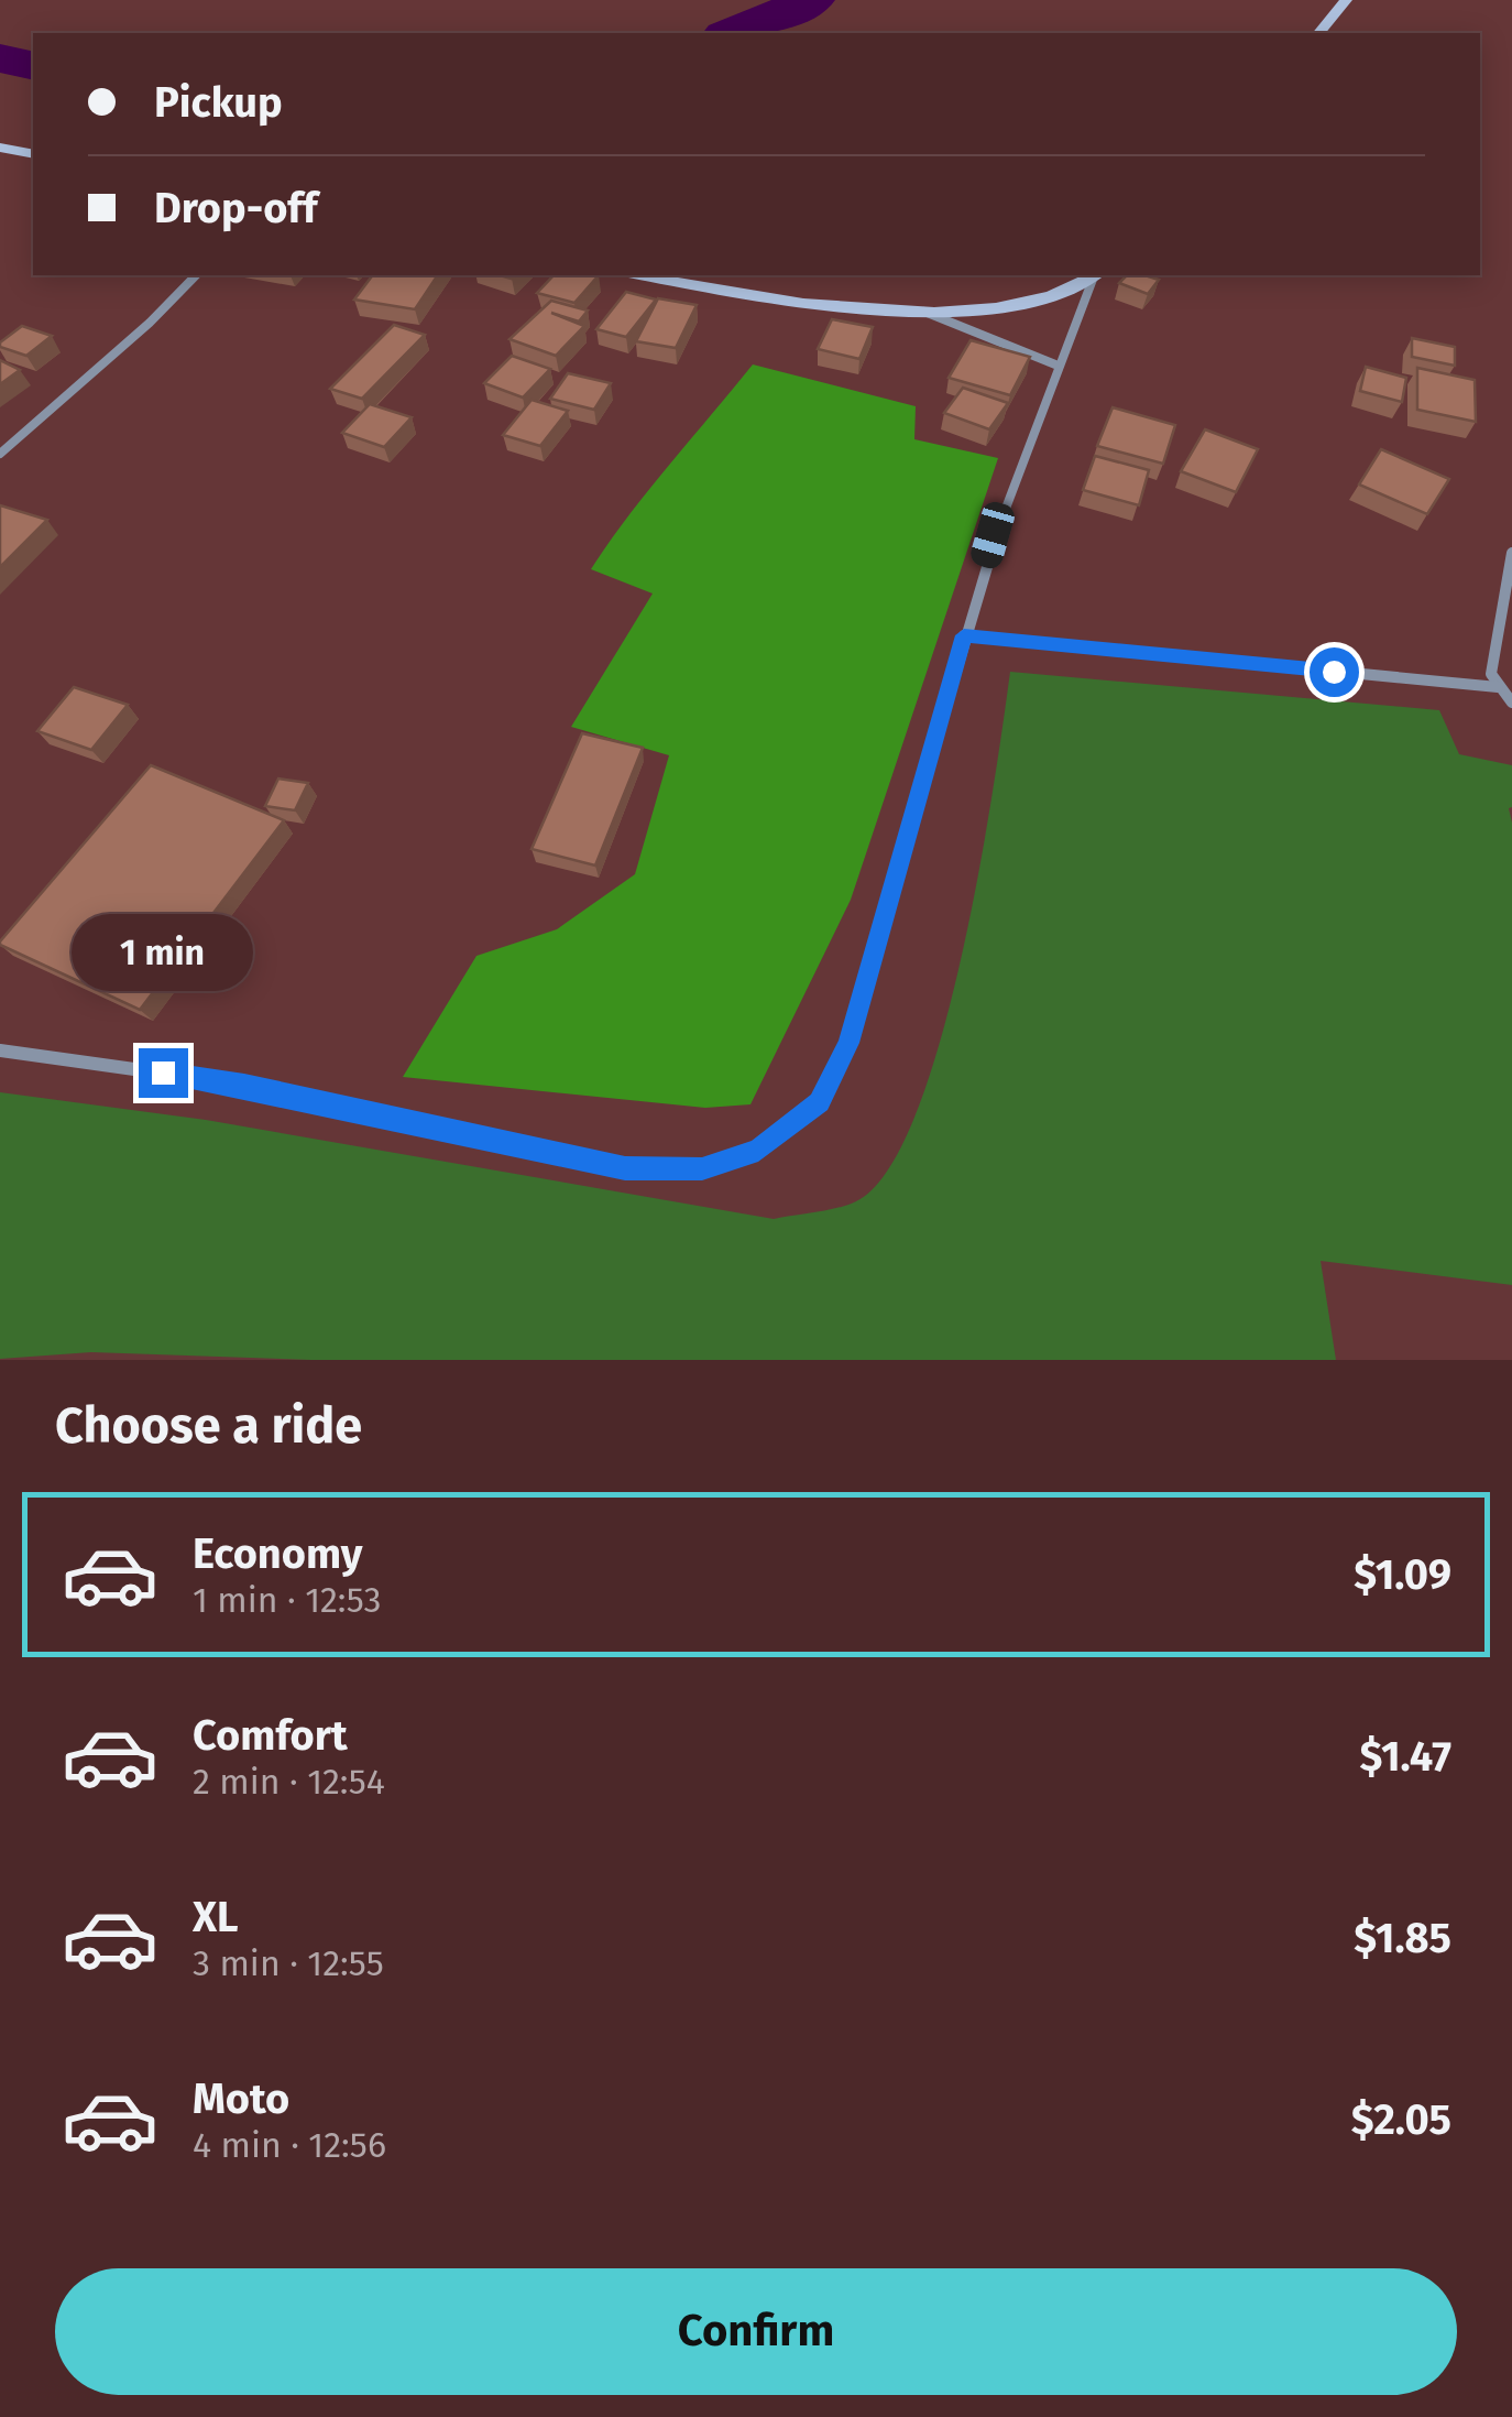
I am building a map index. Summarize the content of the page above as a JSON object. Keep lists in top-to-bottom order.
{
  "page": {
    "banner": ["Pickup", "Drop-off"],
    "bubble": "1 min",
    "heading": "Choose a ride",
    "list": [
      {
        "name": "Economy",
        "note": "1 min · 12:53",
        "value": "$1.09"
      },
      {
        "name": "Comfort",
        "note": "2 min · 12:54",
        "value": "$1.47"
      },
      {
        "name": "XL",
        "note": "3 min · 12:55",
        "value": "$1.85"
      },
      {
        "name": "Moto",
        "note": "4 min · 12:56",
        "value": "$2.05"
      }
    ],
    "buttons": "Confirm"
  }
}
